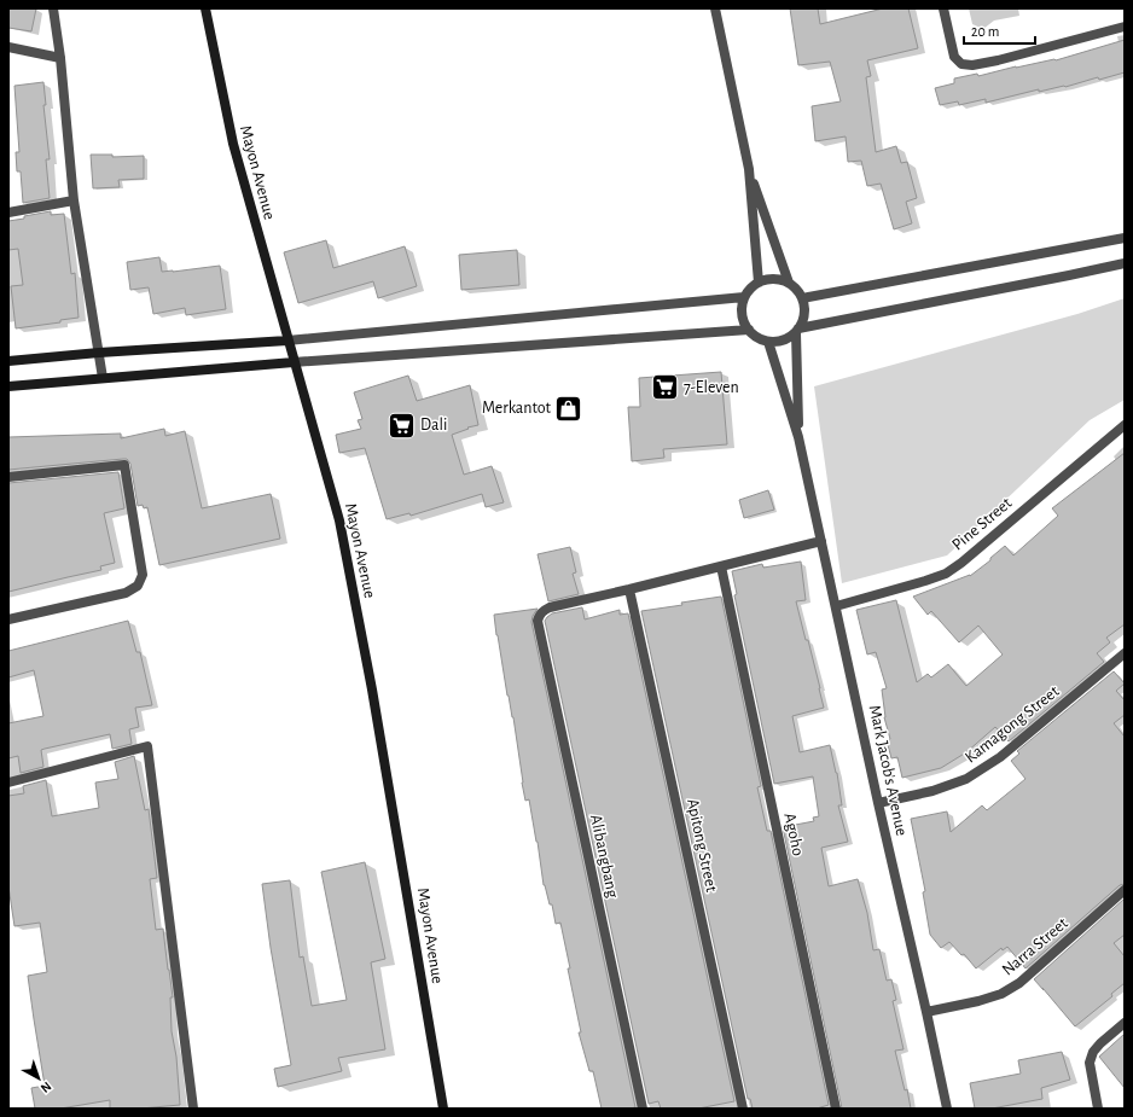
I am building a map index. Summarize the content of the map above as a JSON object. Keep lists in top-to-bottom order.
{
  "streets": {
    "main road": ["Mayon Avenue"],
    "street": [
      "Pine Street",
      "Kamagong Street",
      "Mark Jacob's Avenue",
      "Agoho",
      "Apitong Street",
      "Alibangbang",
      "Narra Street"
    ]
  },
  "crossings": [
    ["Pine Street", "Mark Jacob's Avenue"],
    ["Kamagong Street", "Mark Jacob's Avenue"],
    ["Mark Jacob's Avenue", "Narra Street"],
    ["Apitong Street", "Alibangbang"]
  ],
  "places": {
    "supermarket": ["7-Eleven", "Dali"],
    "shop": ["Merkantot"]
  },
  "scale_bar": "20 m",
  "north": "bottom right"
}
